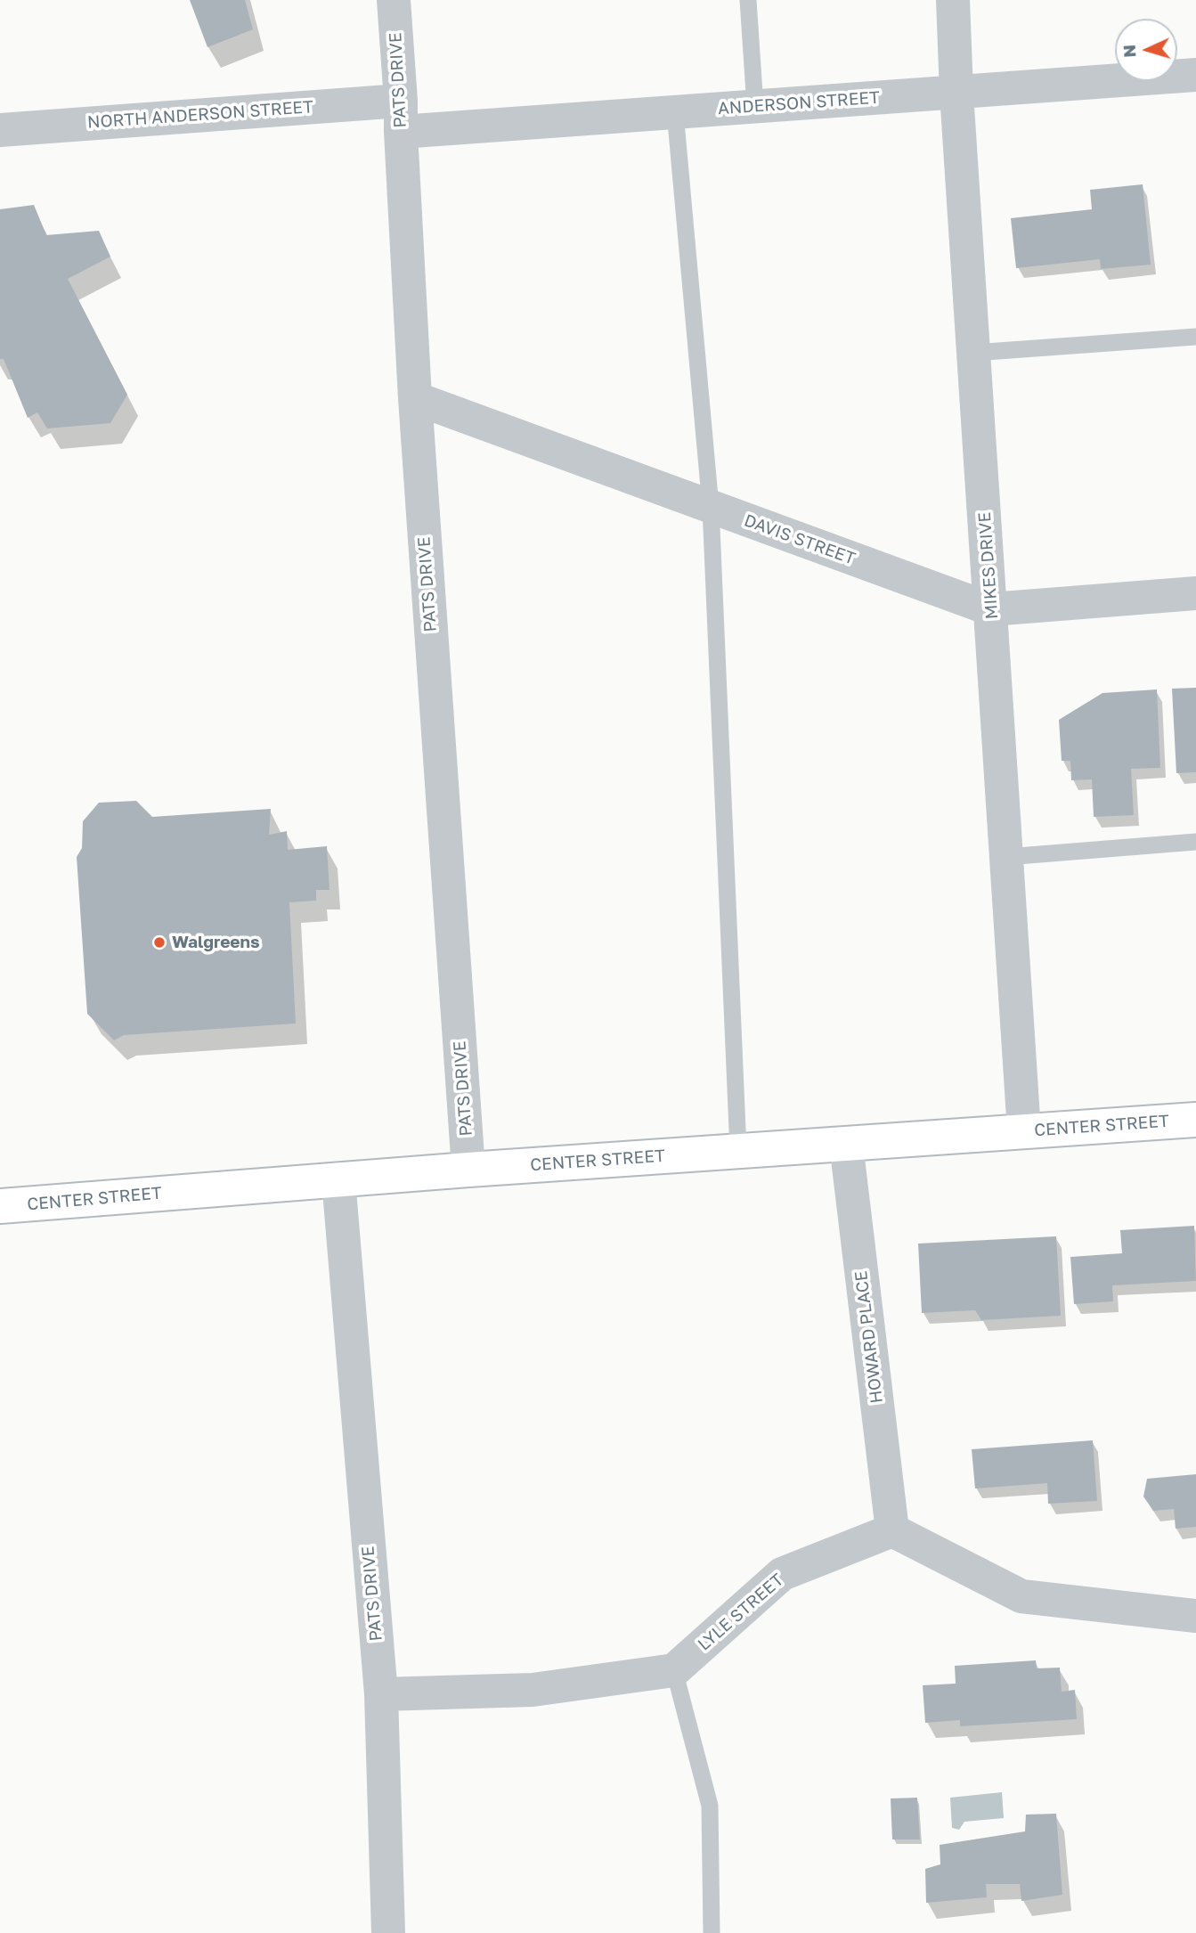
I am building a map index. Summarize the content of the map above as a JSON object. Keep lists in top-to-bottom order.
{
  "streets": {
    "street": [
      "PATS DRIVE",
      "ANDERSON STREET",
      "NORTH ANDERSON STREET",
      "DAVIS STREET",
      "MIKES DRIVE",
      "CENTER STREET",
      "HOWARD PLACE",
      "LYLE STREET"
    ]
  },
  "crossings": [
    ["PATS DRIVE", "ANDERSON STREET"],
    ["PATS DRIVE", "NORTH ANDERSON STREET"],
    ["PATS DRIVE", "DAVIS STREET"],
    ["PATS DRIVE", "CENTER STREET"],
    ["ANDERSON STREET", "NORTH ANDERSON STREET"],
    ["ANDERSON STREET", "MIKES DRIVE"],
    ["DAVIS STREET", "MIKES DRIVE"],
    ["MIKES DRIVE", "CENTER STREET"],
    ["CENTER STREET", "HOWARD PLACE"],
    ["HOWARD PLACE", "LYLE STREET"]
  ],
  "places": ["Walgreens"],
  "north": "left"
}
